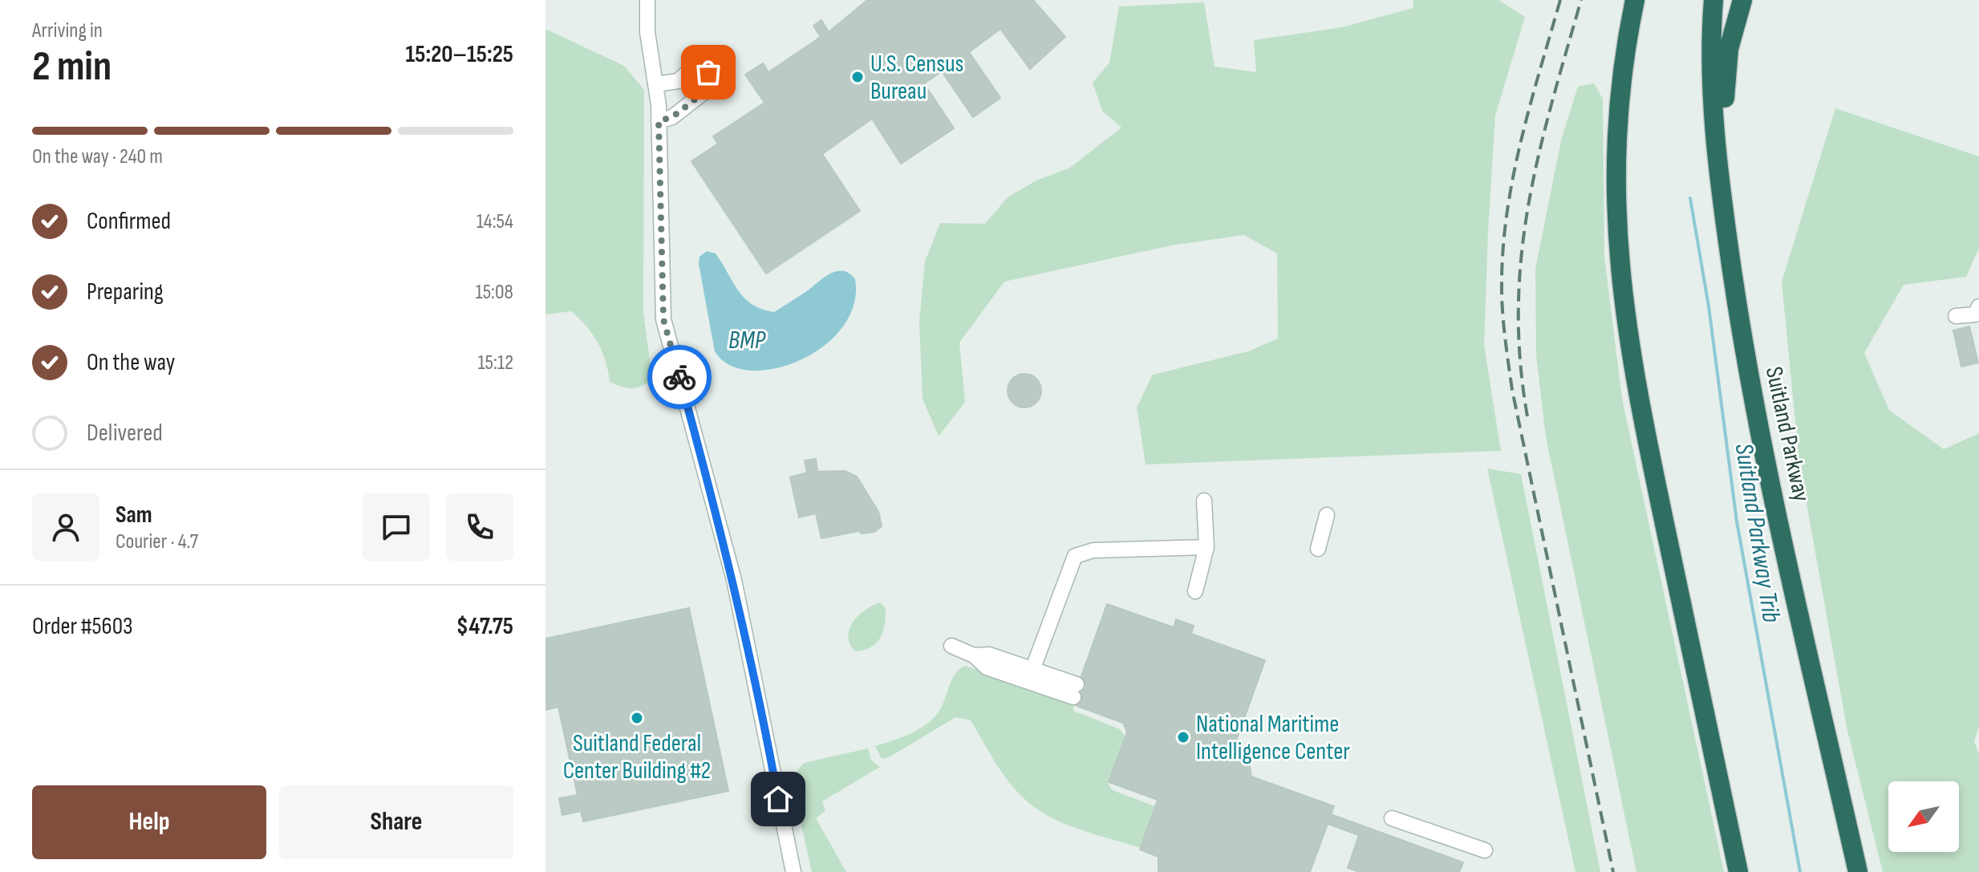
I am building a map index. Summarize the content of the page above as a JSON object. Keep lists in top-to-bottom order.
{
  "streets": {
    "highway": ["Suitland Parkway"]
  },
  "water": ["BMP", "Suitland Parkway Trib"],
  "places": ["U.S. Census Bureau", "Suitland Federal Center Building #2", "National Maritime Intelligence Center"],
  "north": "bottom left",
  "page": {
    "heading": ["2 min", "Arriving in", "15:20–15:25"],
    "panel": [
      "Sam",
      "Courier · 4.7",
      "Order #5603",
      "$47.75"
    ],
    "bar": "On the way · 240 m",
    "list": [
      ["Confirmed", "14:54"],
      ["Preparing", "15:08"],
      ["On the way", "15:12"],
      "Delivered"
    ],
    "buttons": ["Help", "Share"]
  }
}
